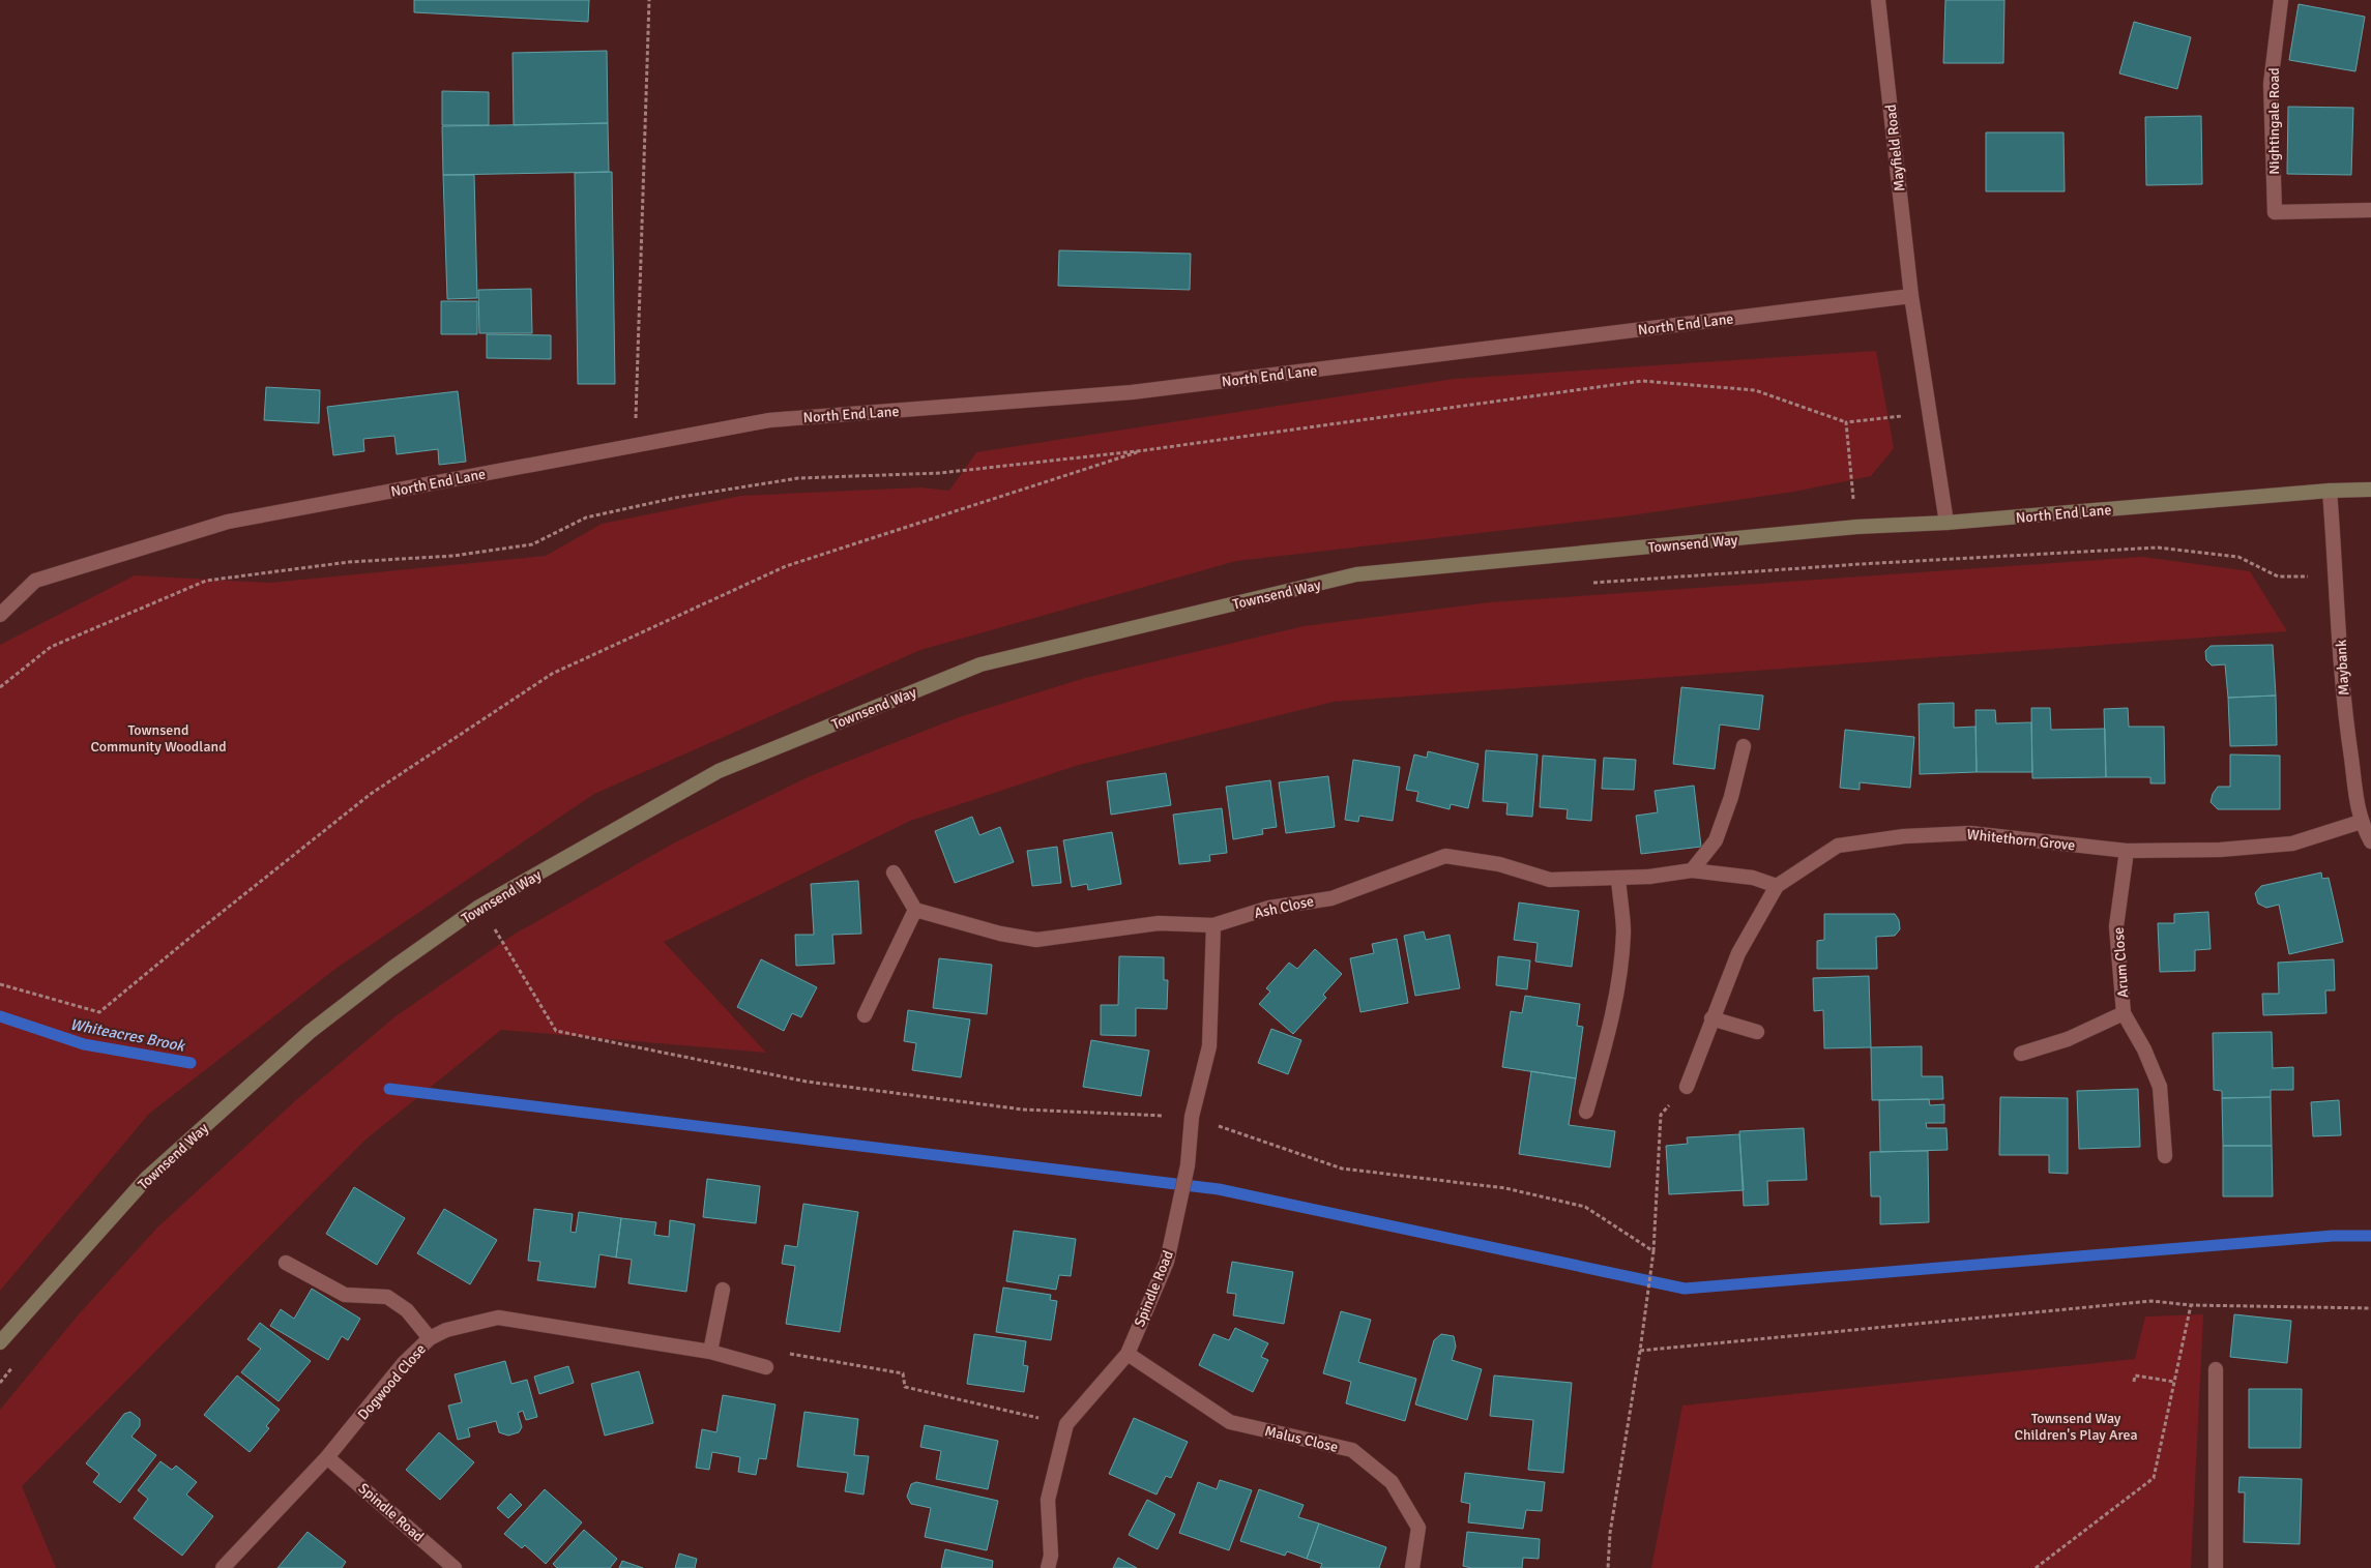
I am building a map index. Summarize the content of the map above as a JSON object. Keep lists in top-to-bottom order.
{
  "streets": {
    "main road": ["North End Lane", "Townsend Way"],
    "street": [
      "Nightingale Road",
      "Mayfield Road",
      "Maybank",
      "Whitethorn Grove",
      "Ash Close",
      "Arum Close",
      "Spindle Road",
      "Dogwood Close",
      "Malus Close"
    ]
  },
  "crossings": [
    ["Mayfield Road", "North End Lane"],
    ["North End Lane", "Townsend Way"],
    ["North End Lane", "Maybank"],
    ["Maybank", "Whitethorn Grove"],
    ["Whitethorn Grove", "Ash Close"],
    ["Whitethorn Grove", "Arum Close"],
    ["Ash Close", "Spindle Road"],
    ["Spindle Road", "Dogwood Close"],
    ["Spindle Road", "Malus Close"]
  ],
  "water": ["Whiteacres Brook"],
  "parks": ["Townsend Community Woodland", "Townsend Way Children's Play Area"]
}
